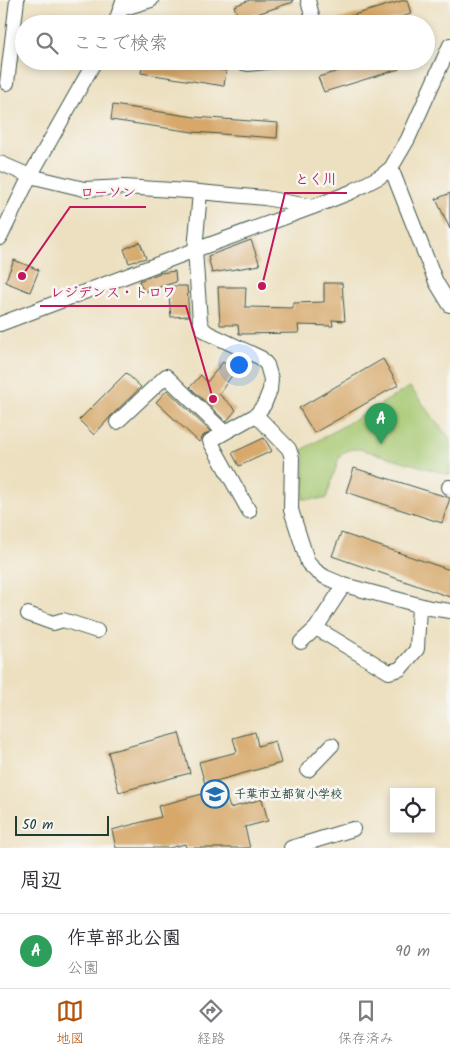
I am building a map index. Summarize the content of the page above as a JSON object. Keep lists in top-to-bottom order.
{
  "places": {
    "other": ["ローソン", "とく川", "レジデンス・トロワ"],
    "school or university": ["千葉市立都賀小学校"]
  },
  "scale_bar": "50 m",
  "page": {
    "search": "ここで検索",
    "pins": "A",
    "scale": "50 m",
    "heading": "周辺",
    "list": [
      {
        "mark": "A",
        "name": "作草部北公園",
        "note": "公園",
        "value": "90 m"
      }
    ],
    "nav": ["地図", "経路", "保存済み"]
  }
}
